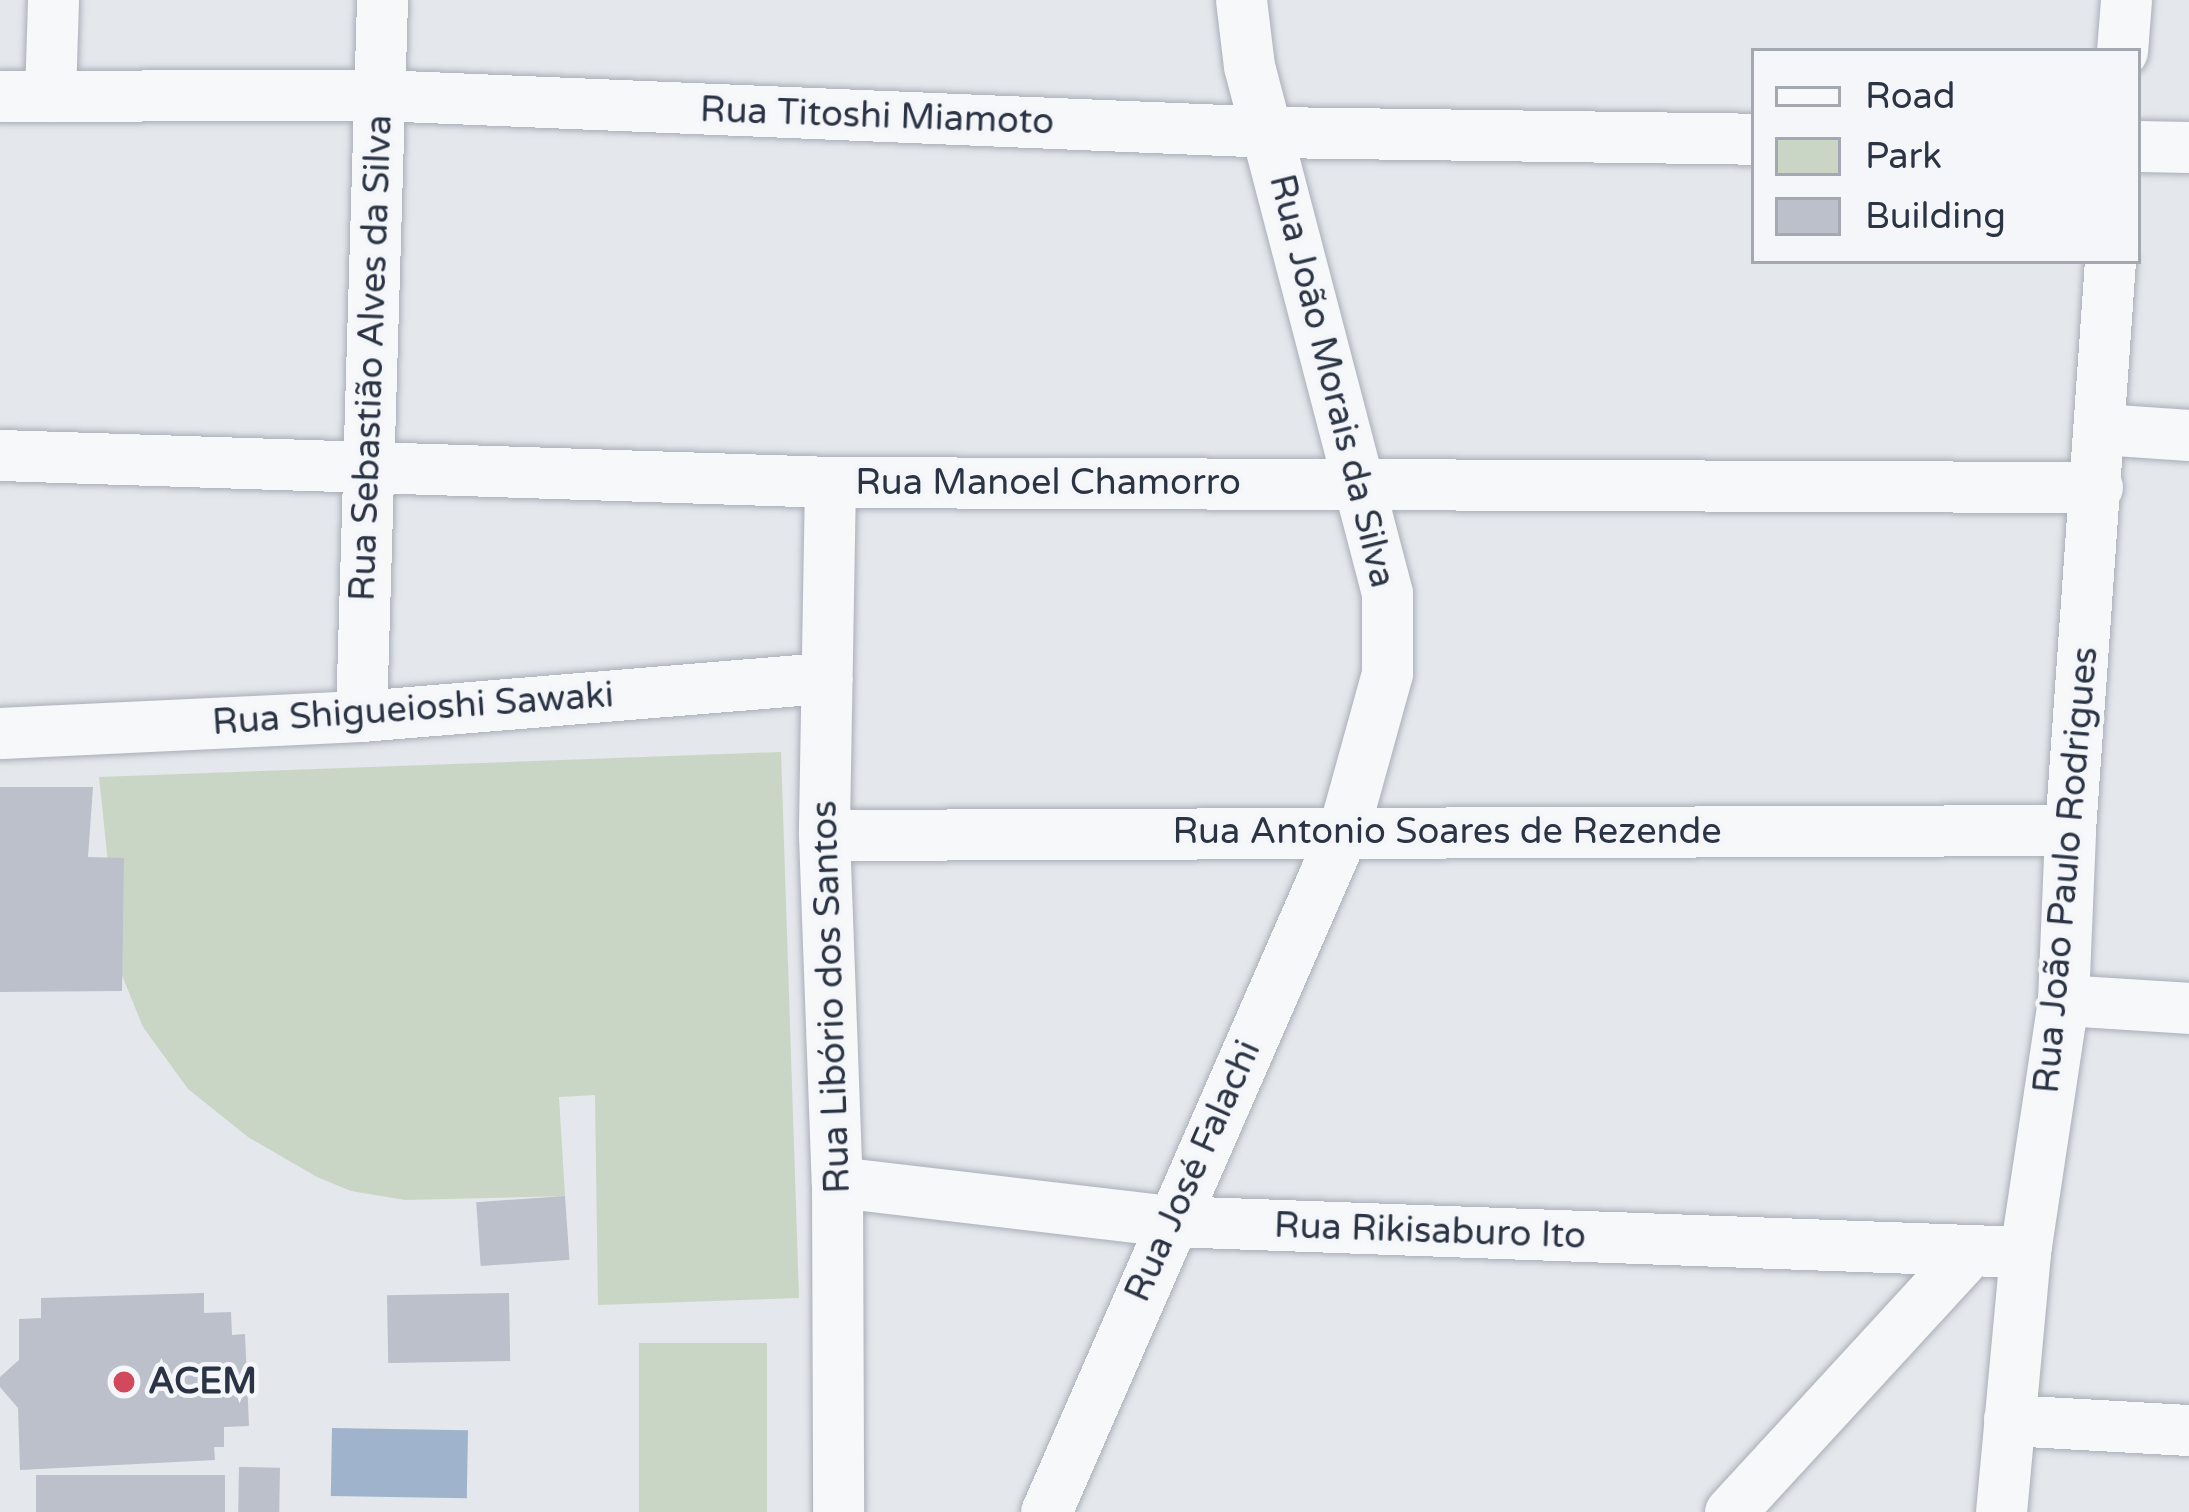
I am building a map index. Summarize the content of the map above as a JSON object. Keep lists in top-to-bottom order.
{
  "streets": {
    "street": [
      "Rua Titoshi Miamoto",
      "Rua Sebastião Alves da Silva",
      "Rua João Morais da Silva",
      "Rua Manoel Chamorro",
      "Rua Shigueioshi Sawaki",
      "Rua Antonio Soares de Rezende",
      "Rua João Paulo Rodrigues",
      "Rua Libório dos Santos",
      "Rua José Falachi",
      "Rua Rikisaburo Ito"
    ]
  },
  "crossings": [
    ["Rua Titoshi Miamoto", "Rua Sebastião Alves da Silva"],
    ["Rua Titoshi Miamoto", "Rua João Morais da Silva"],
    ["Rua Sebastião Alves da Silva", "Rua Manoel Chamorro"],
    ["Rua Sebastião Alves da Silva", "Rua Shigueioshi Sawaki"],
    ["Rua João Morais da Silva", "Rua Manoel Chamorro"],
    ["Rua João Morais da Silva", "Rua Antonio Soares de Rezende"],
    ["Rua João Morais da Silva", "Rua José Falachi"],
    ["Rua Manoel Chamorro", "Rua João Paulo Rodrigues"],
    ["Rua Manoel Chamorro", "Rua Libório dos Santos"],
    ["Rua Shigueioshi Sawaki", "Rua Libório dos Santos"],
    ["Rua Antonio Soares de Rezende", "Rua João Paulo Rodrigues"],
    ["Rua Antonio Soares de Rezende", "Rua Libório dos Santos"],
    ["Rua Antonio Soares de Rezende", "Rua José Falachi"],
    ["Rua João Paulo Rodrigues", "Rua Rikisaburo Ito"],
    ["Rua Libório dos Santos", "Rua Rikisaburo Ito"],
    ["Rua José Falachi", "Rua Rikisaburo Ito"]
  ],
  "places": ["ACEM"],
  "legend": ["Road", "Park", "Building"]
}
